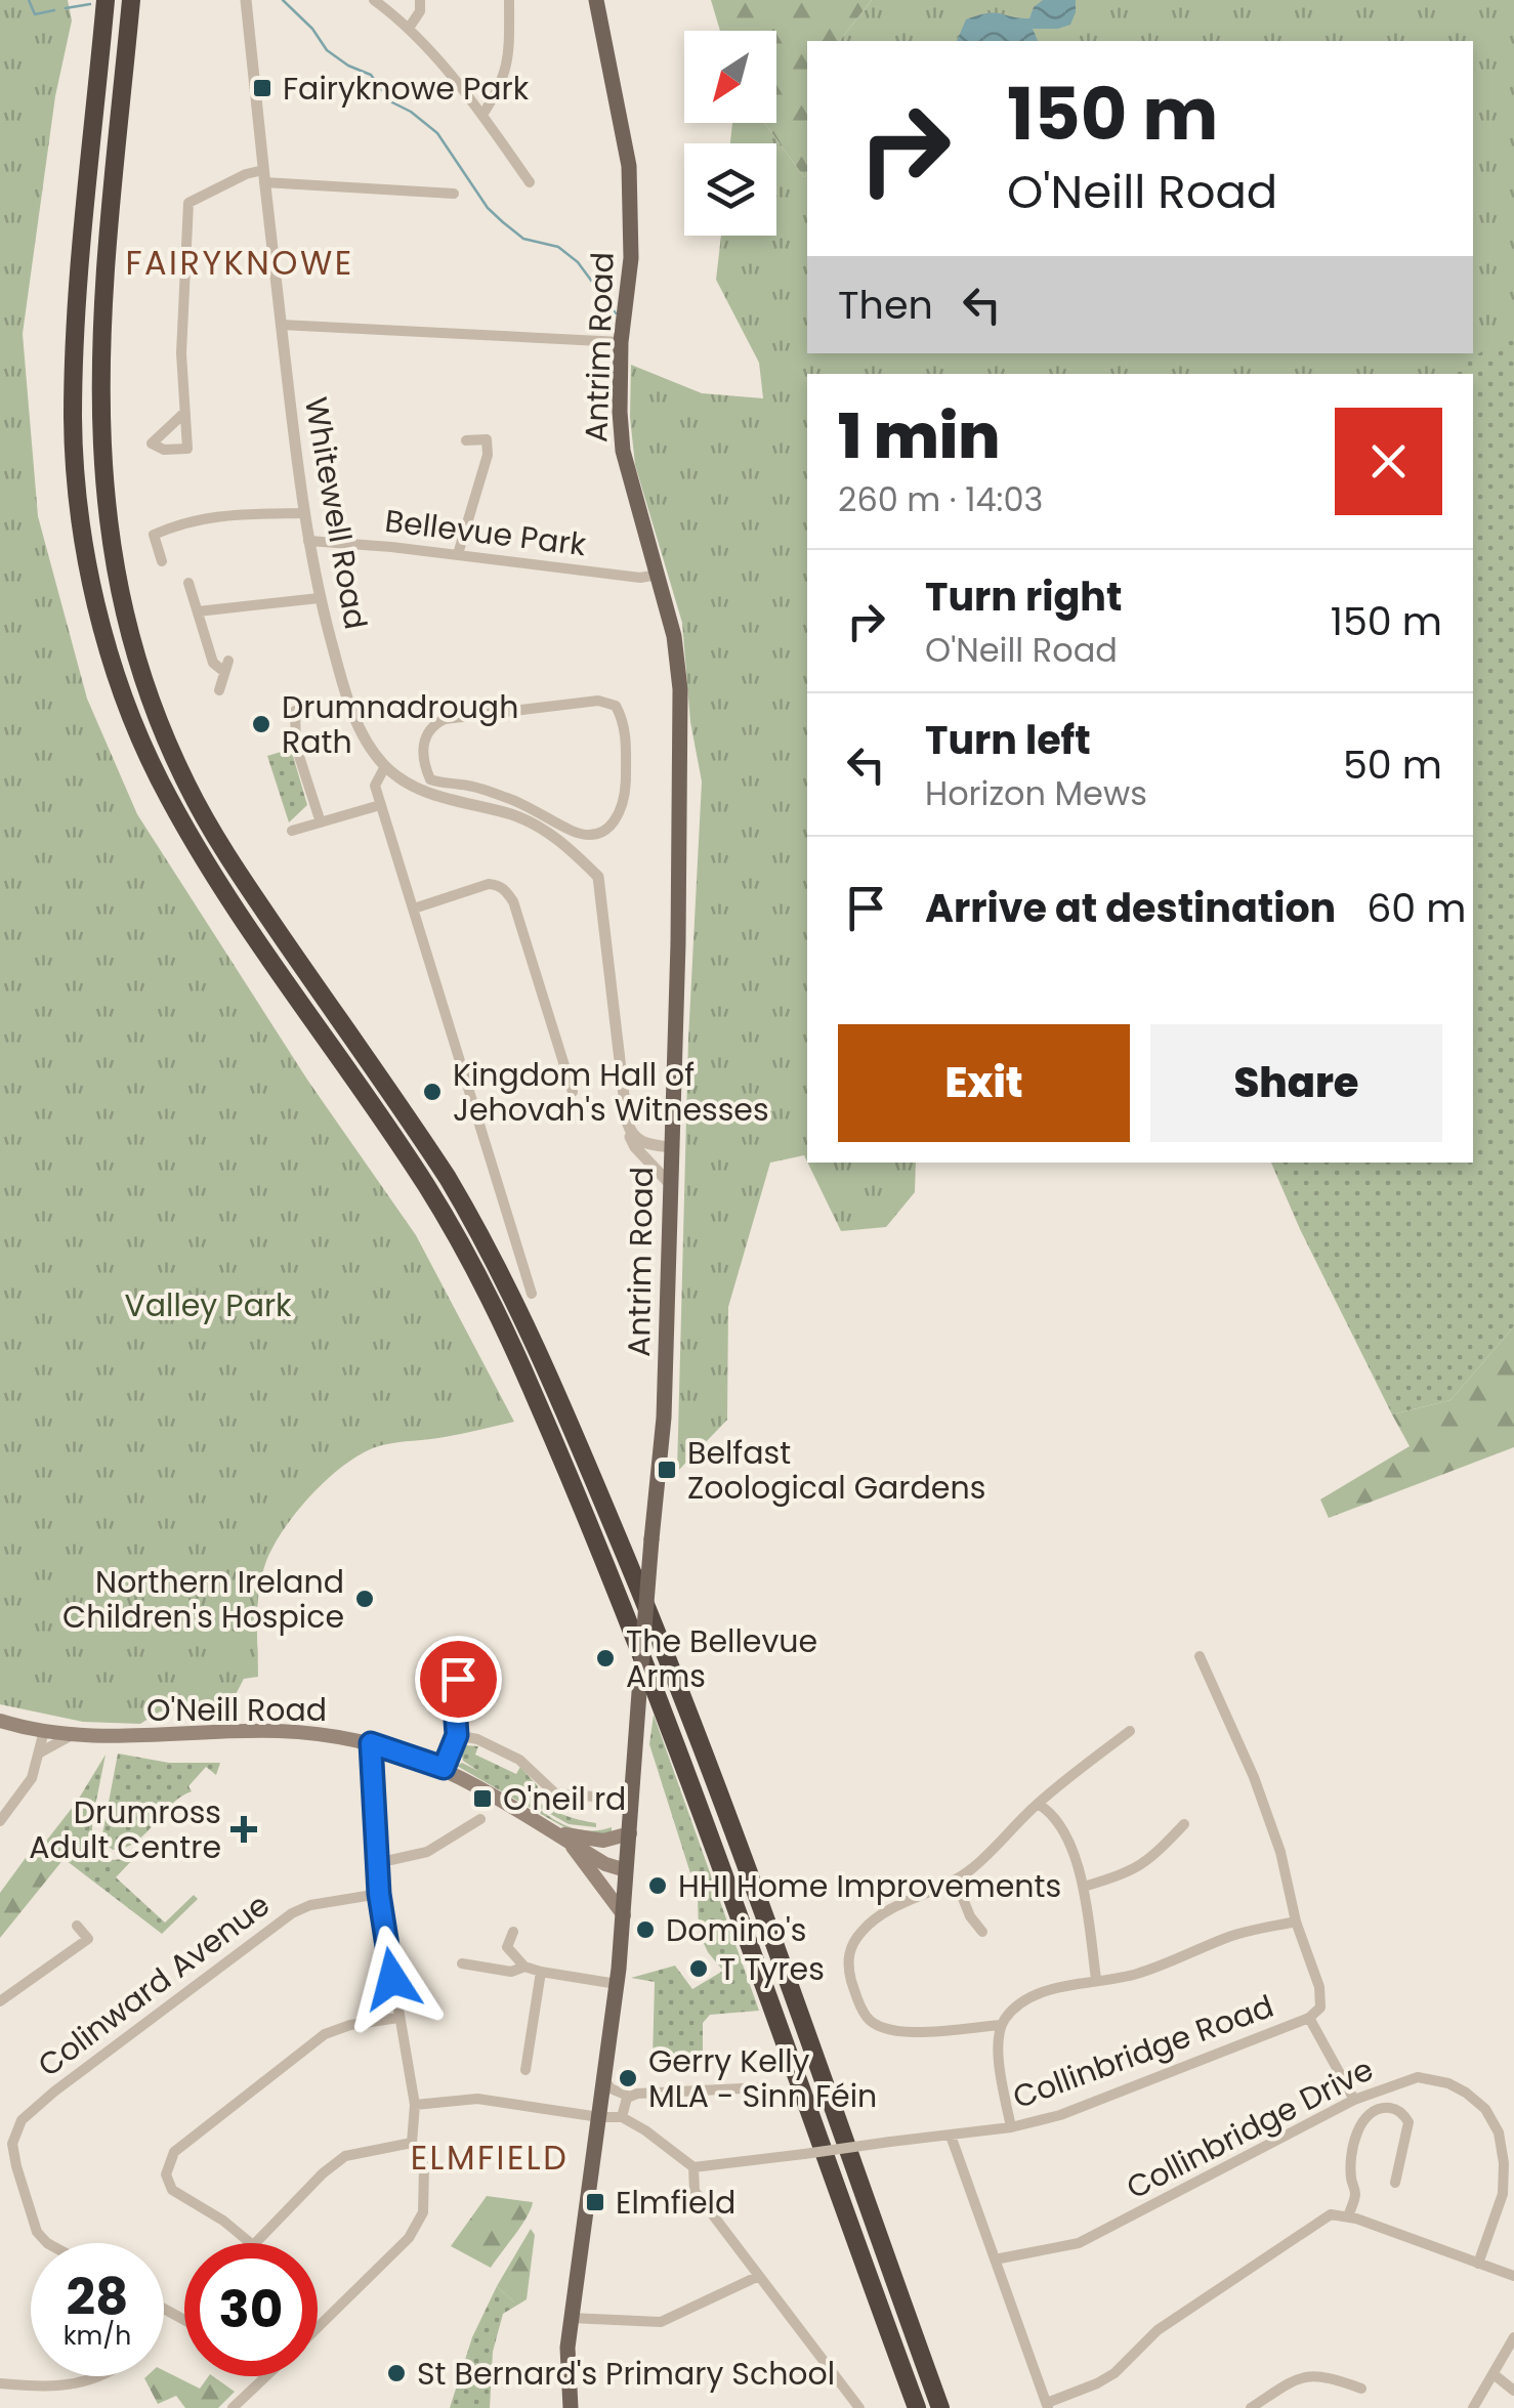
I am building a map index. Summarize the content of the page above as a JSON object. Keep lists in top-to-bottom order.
{
  "streets": {
    "main road": ["Antrim Road", "O'Neill Road"],
    "street": [
      "Whitewell Road",
      "Bellevue Park",
      "Colinward Avenue",
      "Collinbridge Road",
      "Collinbridge Drive"
    ]
  },
  "crossings": [
    ["Antrim Road", "Bellevue Park"],
    ["Antrim Road", "O'Neill Road"],
    ["Whitewell Road", "Bellevue Park"]
  ],
  "districts": ["FAIRYKNOWE", "ELMFIELD"],
  "parks": ["Valley Park"],
  "places": {
    "transit": [
      "Fairyknowe Park",
      "Belfast Zoological Gardens",
      "O'neil rd",
      "Elmfield"
    ],
    "other": [
      "Drumnadrough Rath",
      "Kingdom Hall of Jehovah's Witnesses",
      "Northern Ireland Children's Hospice",
      "The Bellevue Arms",
      "HHI Home Improvements",
      "Domino's",
      "T Tyres",
      "Gerry Kelly MLA - Sinn Féin",
      "St Bernard's Primary School"
    ],
    "health": ["Drumross Adult Centre"]
  },
  "north": "bottom left",
  "page": {
    "turn": ["150 m", "O'Neill Road"],
    "then": "Then",
    "heading": ["1 min", "260 m · 14:03"],
    "list": [
      {
        "name": "Turn right",
        "note": "O'Neill Road",
        "value": "150 m"
      },
      {
        "name": "Turn left",
        "note": "Horizon Mews",
        "value": "50 m"
      },
      {
        "name": "Arrive at destination",
        "value": "60 m"
      }
    ],
    "buttons": ["Exit", "Share"],
    "speed": "28 km/h",
    "limit": "30"
  }
}
